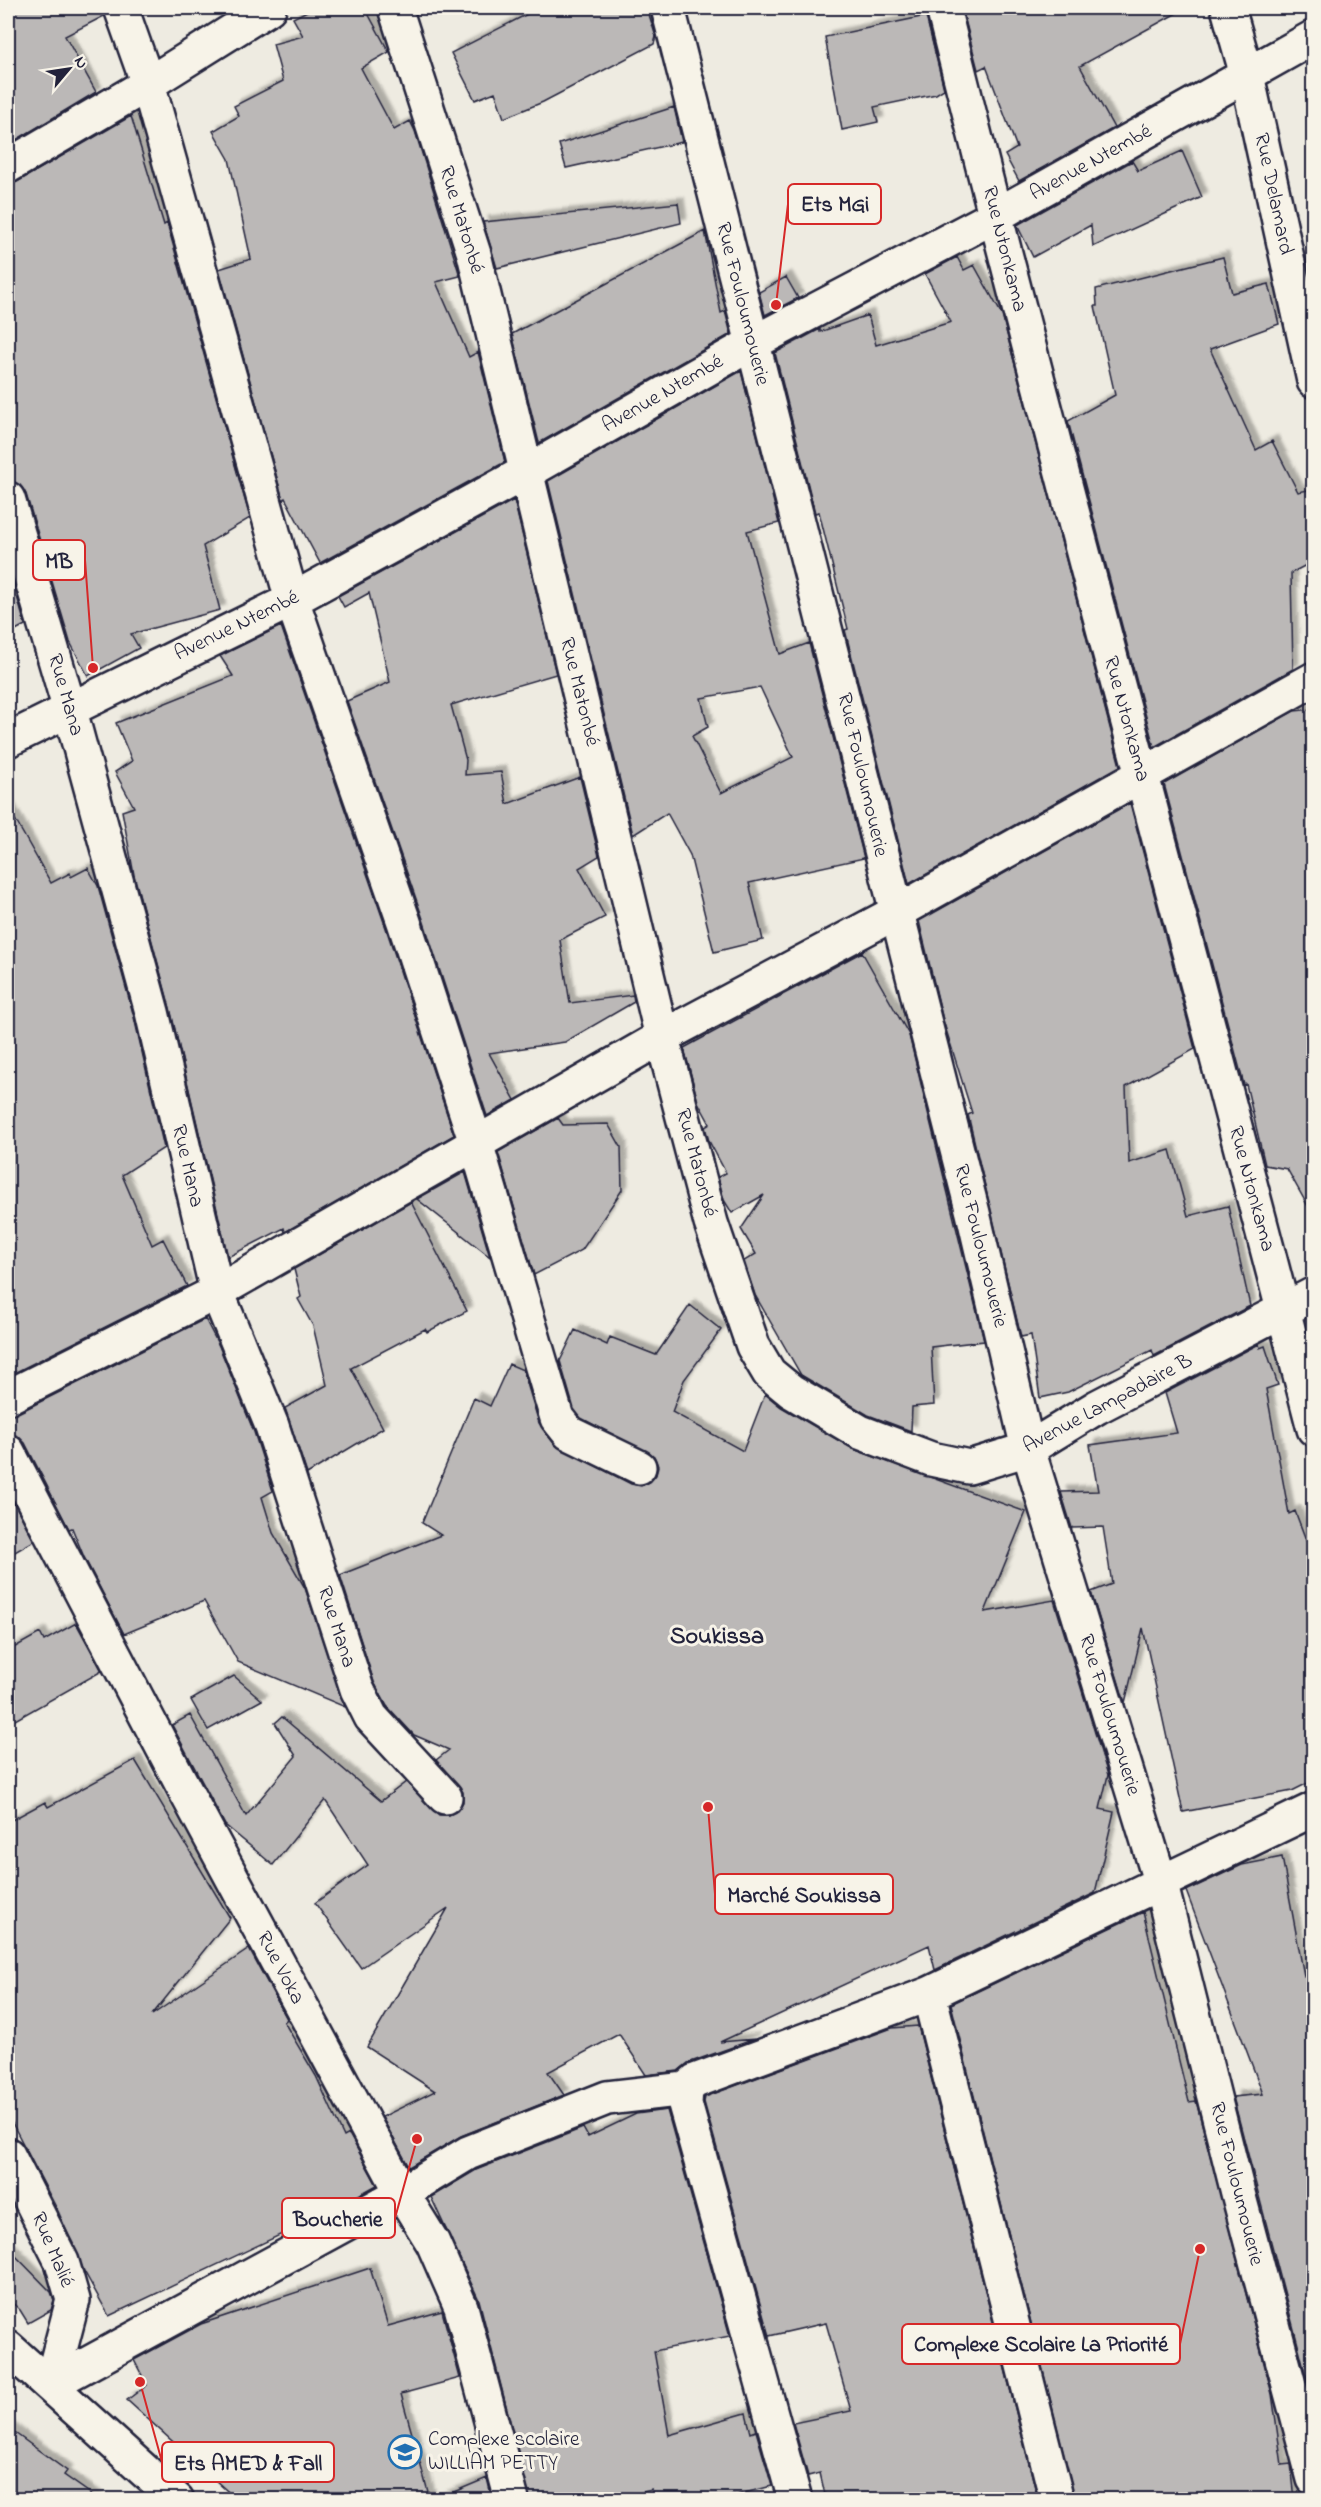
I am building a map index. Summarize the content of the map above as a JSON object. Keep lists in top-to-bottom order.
{
  "streets": {
    "street": [
      "Avenue Ntembé",
      "Rue Delamard",
      "Rue Matonbé",
      "Rue Ntonkama",
      "Rue Fouloumouerie",
      "Rue Mana",
      "Avenue Lampadaire B",
      "Rue Voka",
      "Rue Malié"
    ]
  },
  "crossings": [
    ["Avenue Ntembé", "Rue Delamard"],
    ["Avenue Ntembé", "Rue Matonbé"],
    ["Avenue Ntembé", "Rue Ntonkama"],
    ["Avenue Ntembé", "Rue Fouloumouerie"],
    ["Avenue Ntembé", "Rue Mana"],
    ["Rue Matonbé", "Avenue Lampadaire B"],
    ["Rue Ntonkama", "Avenue Lampadaire B"],
    ["Rue Fouloumouerie", "Avenue Lampadaire B"]
  ],
  "districts": ["Soukissa"],
  "places": {
    "other": [
      "Ets MGi",
      "MB",
      "Marché Soukissa",
      "Boucherie",
      "Complexe Scolaire La Priorité",
      "Ets AMED & Fall"
    ],
    "school or university": ["Complexe scolaire WILLIAM PETTY"]
  },
  "north": "top right"
}
